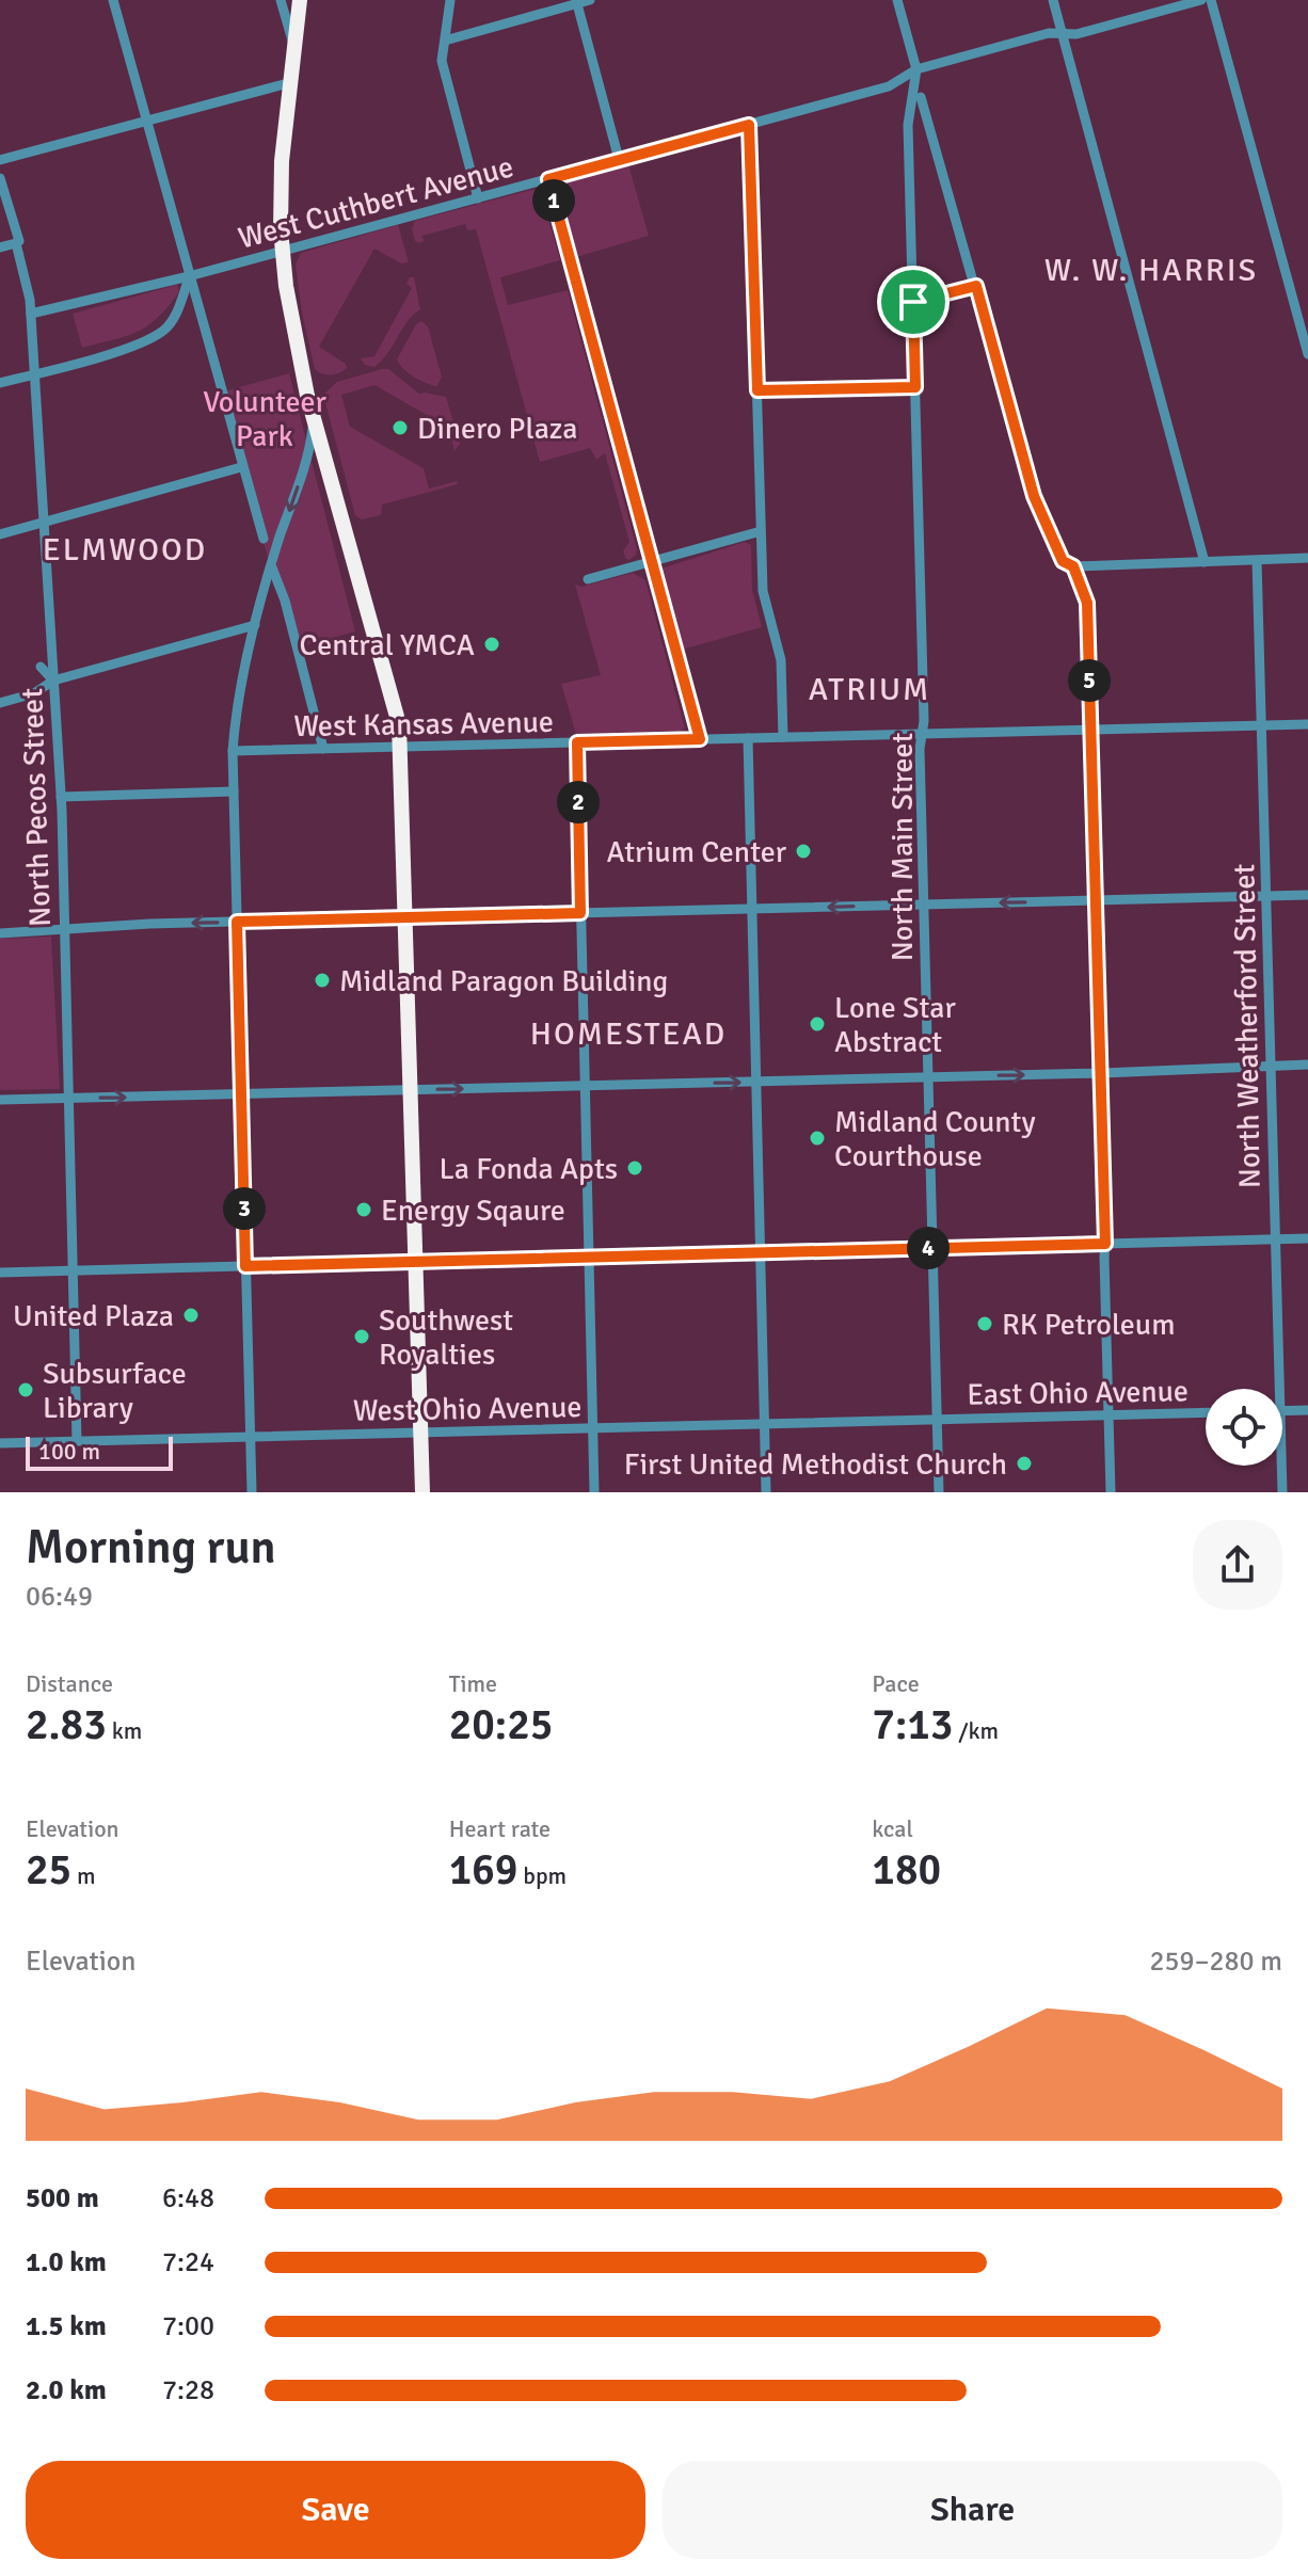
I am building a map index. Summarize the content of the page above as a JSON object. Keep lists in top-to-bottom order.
{
  "streets": {
    "street": [
      "West Cuthbert Avenue",
      "West Kansas Avenue",
      "North Pecos Street",
      "North Main Street",
      "North Weatherford Street",
      "East Ohio Avenue",
      "West Ohio Avenue"
    ]
  },
  "crossings": [
    ["West Cuthbert Avenue", "North Pecos Street"],
    ["West Cuthbert Avenue", "North Main Street"],
    ["West Kansas Avenue", "North Main Street"],
    ["West Kansas Avenue", "North Weatherford Street"],
    ["North Pecos Street", "West Ohio Avenue"],
    ["North Main Street", "East Ohio Avenue"],
    ["North Main Street", "West Ohio Avenue"],
    ["East Ohio Avenue", "West Ohio Avenue"]
  ],
  "districts": [
    "W. W. HARRIS",
    "ELMWOOD",
    "ATRIUM",
    "HOMESTEAD"
  ],
  "parks": ["Volunteer Park"],
  "places": [
    "Dinero Plaza",
    "Central YMCA",
    "Atrium Center",
    "Midland Paragon Building",
    "Lone Star Abstract",
    "Midland County Courthouse",
    "La Fonda Apts",
    "Energy Sqaure",
    "United Plaza",
    "RK Petroleum",
    "Southwest Royalties",
    "Subsurface Library",
    "First United Methodist Church"
  ],
  "scale_bar": "100 m",
  "page": {
    "pins": [
      "1",
      "5",
      "2",
      "3",
      "4"
    ],
    "scale": "100 m",
    "heading": ["Morning run", "06:49"],
    "stats": [
      ["Distance", "2.83 km"],
      ["Time", "20:25"],
      ["Pace", "7:13 /km"],
      ["Elevation", "25 m"],
      ["Heart rate", "169 bpm"],
      ["kcal", "180"]
    ],
    "chart": ["Elevation", "259–280 m"],
    "list": [
      {
        "name": "500 m",
        "note": "6:48"
      },
      {
        "name": "1.0 km",
        "note": "7:24"
      },
      {
        "name": "1.5 km",
        "note": "7:00"
      },
      {
        "name": "2.0 km",
        "note": "7:28"
      }
    ],
    "buttons": ["Save", "Share"]
  }
}
